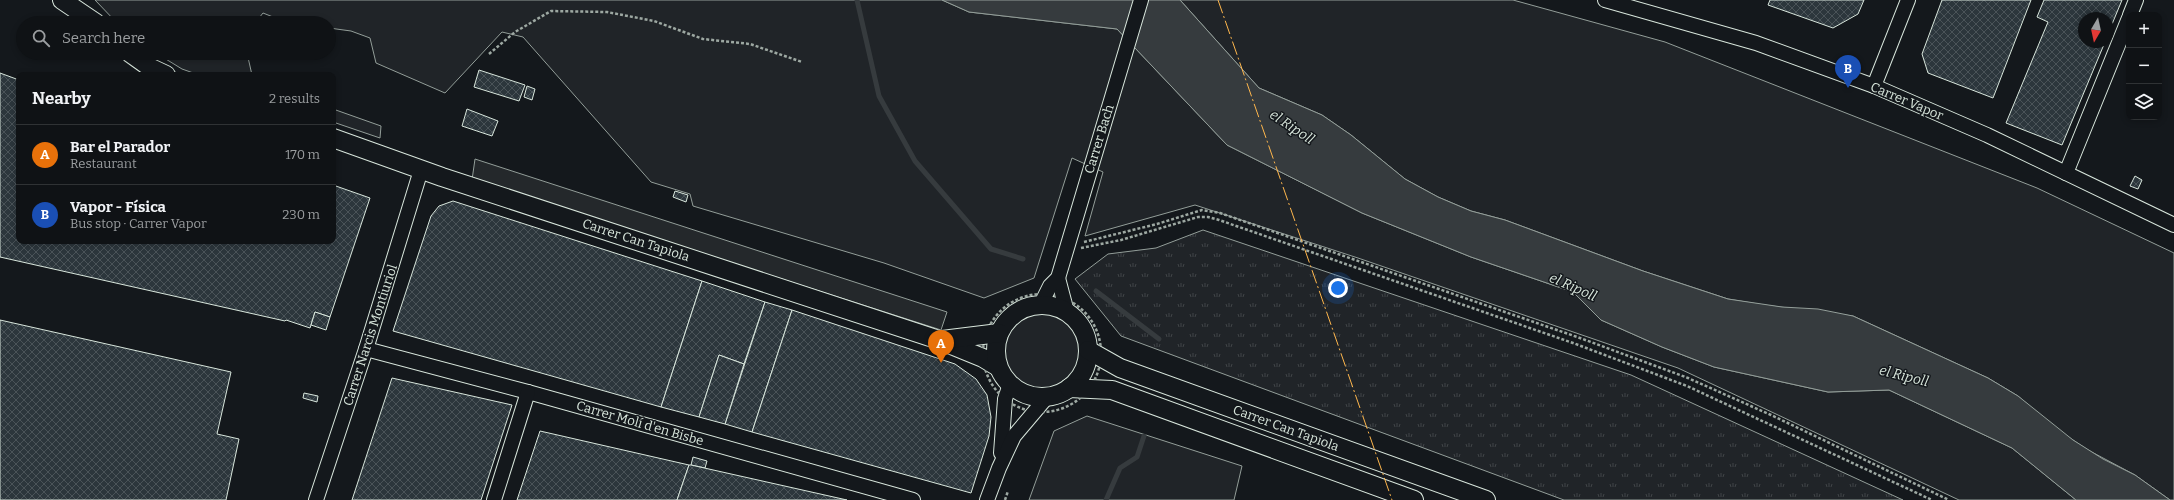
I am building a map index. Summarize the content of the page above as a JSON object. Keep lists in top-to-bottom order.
{
  "streets": {
    "street": [
      "Carrer Vapor",
      "Carrer Bach",
      "Carrer Can Tapiola",
      "Carrer Narcis Montiuriol",
      "Carrer Molí d'en Bisbe"
    ]
  },
  "crossings": [
    ["Carrer Bach", "Carrer Can Tapiola"],
    ["Carrer Can Tapiola", "Carrer Narcis Montiuriol"],
    ["Carrer Narcis Montiuriol", "Carrer Molí d'en Bisbe"]
  ],
  "water": ["el Ripoll"],
  "north": "bottom",
  "page": {
    "map_buttons": ["+", "−"],
    "search": "Search here",
    "pins": ["B", "A"],
    "heading": ["Nearby", "2 results"],
    "list": [
      {
        "mark": "A",
        "name": "Bar el Parador",
        "note": "Restaurant",
        "value": "170 m"
      },
      {
        "mark": "B",
        "name": "Vapor - Física",
        "note": "Bus stop · Carrer Vapor",
        "value": "230 m"
      }
    ]
  }
}
